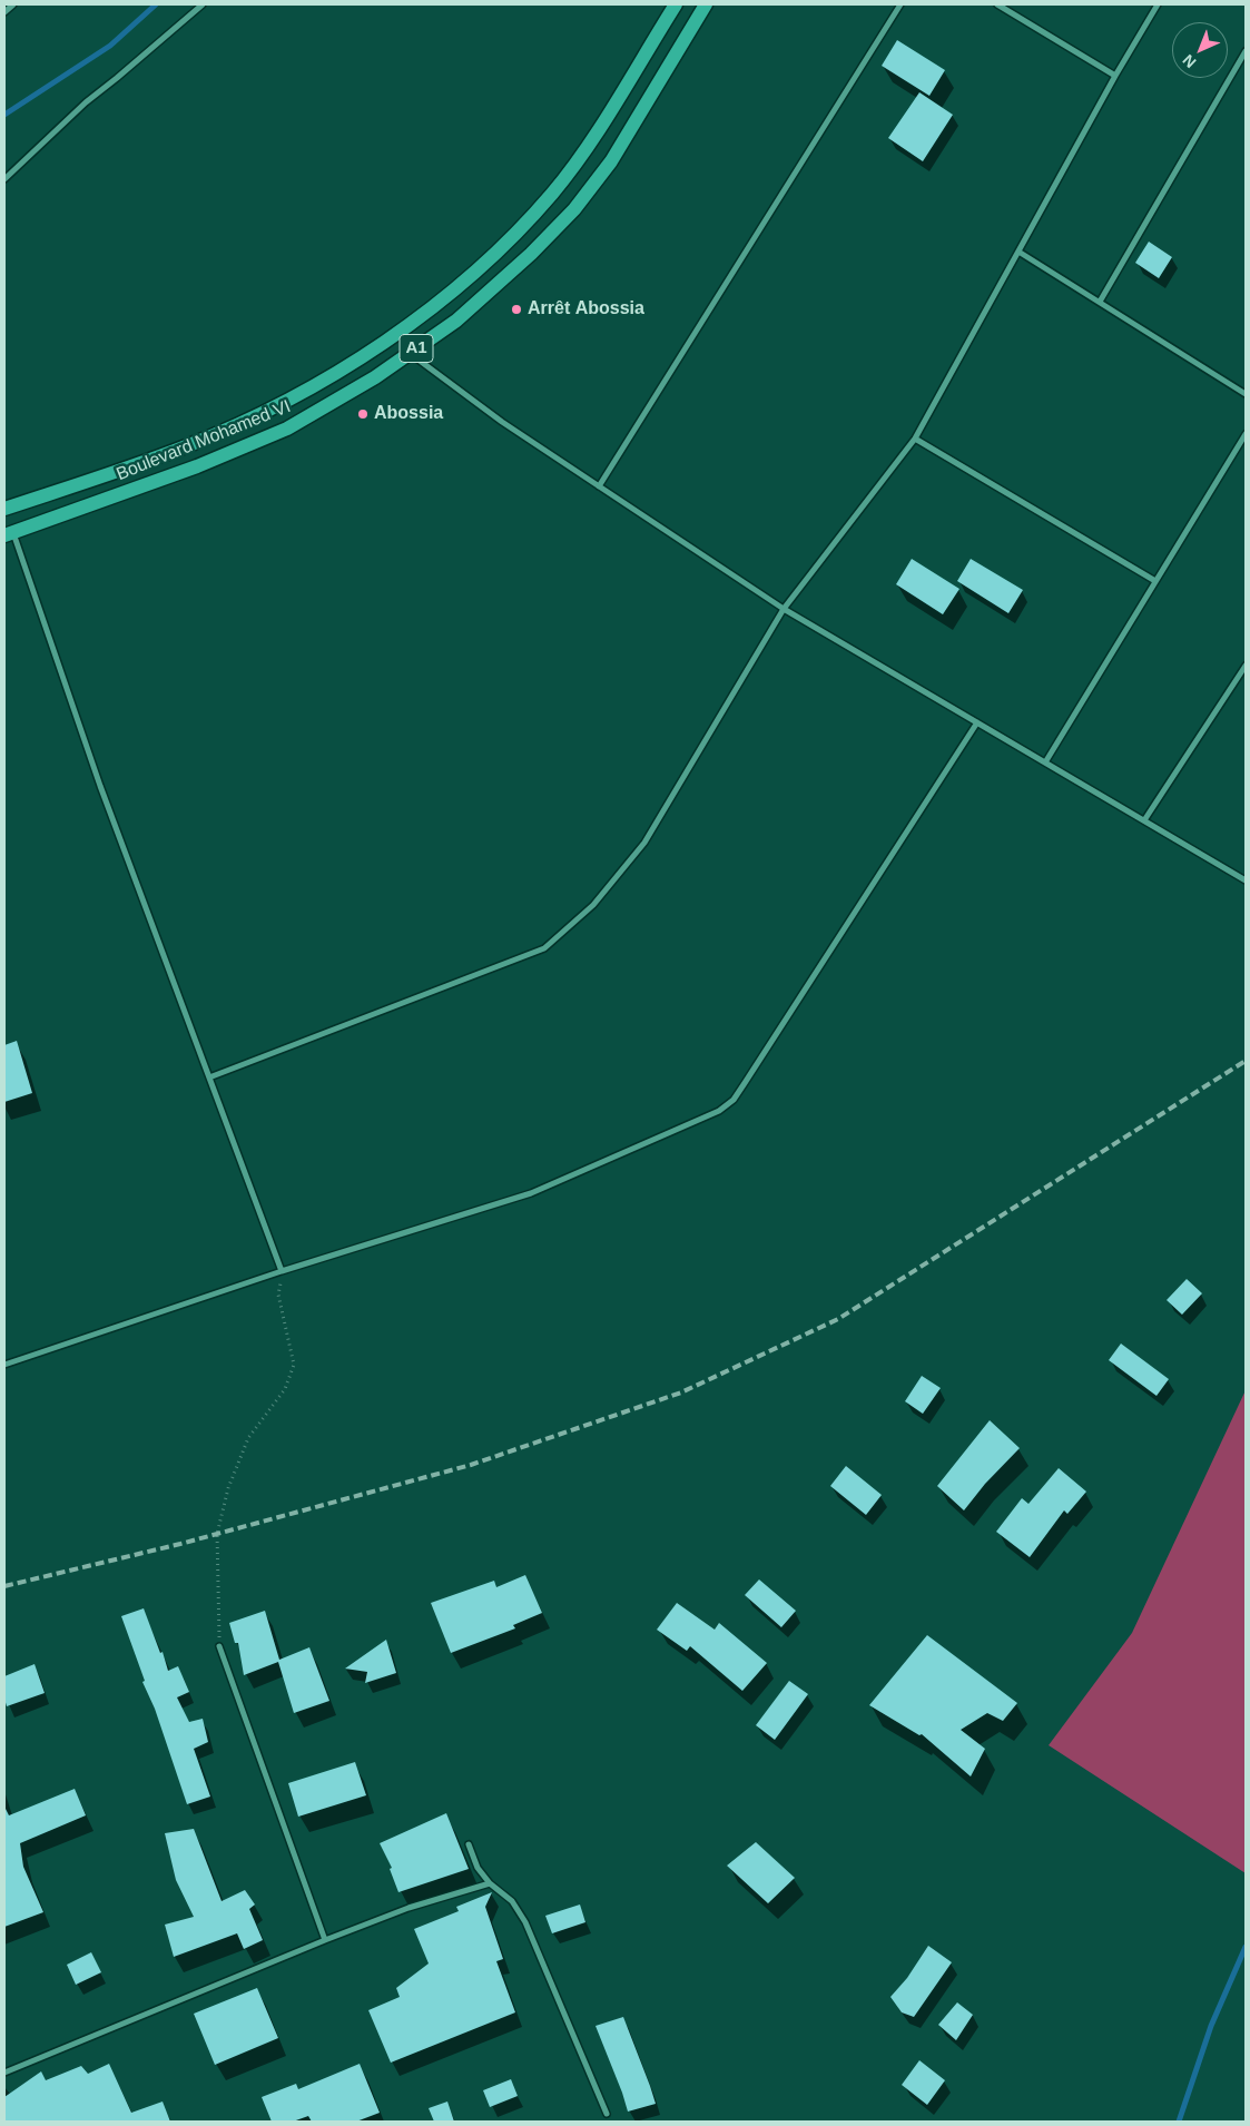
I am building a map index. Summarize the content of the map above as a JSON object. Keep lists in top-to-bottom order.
{
  "streets": {
    "main road": ["A1", "Boulevard Mohamed VI"]
  },
  "places": ["Arrêt Abossia", "Abossia"],
  "north": "bottom left"
}
